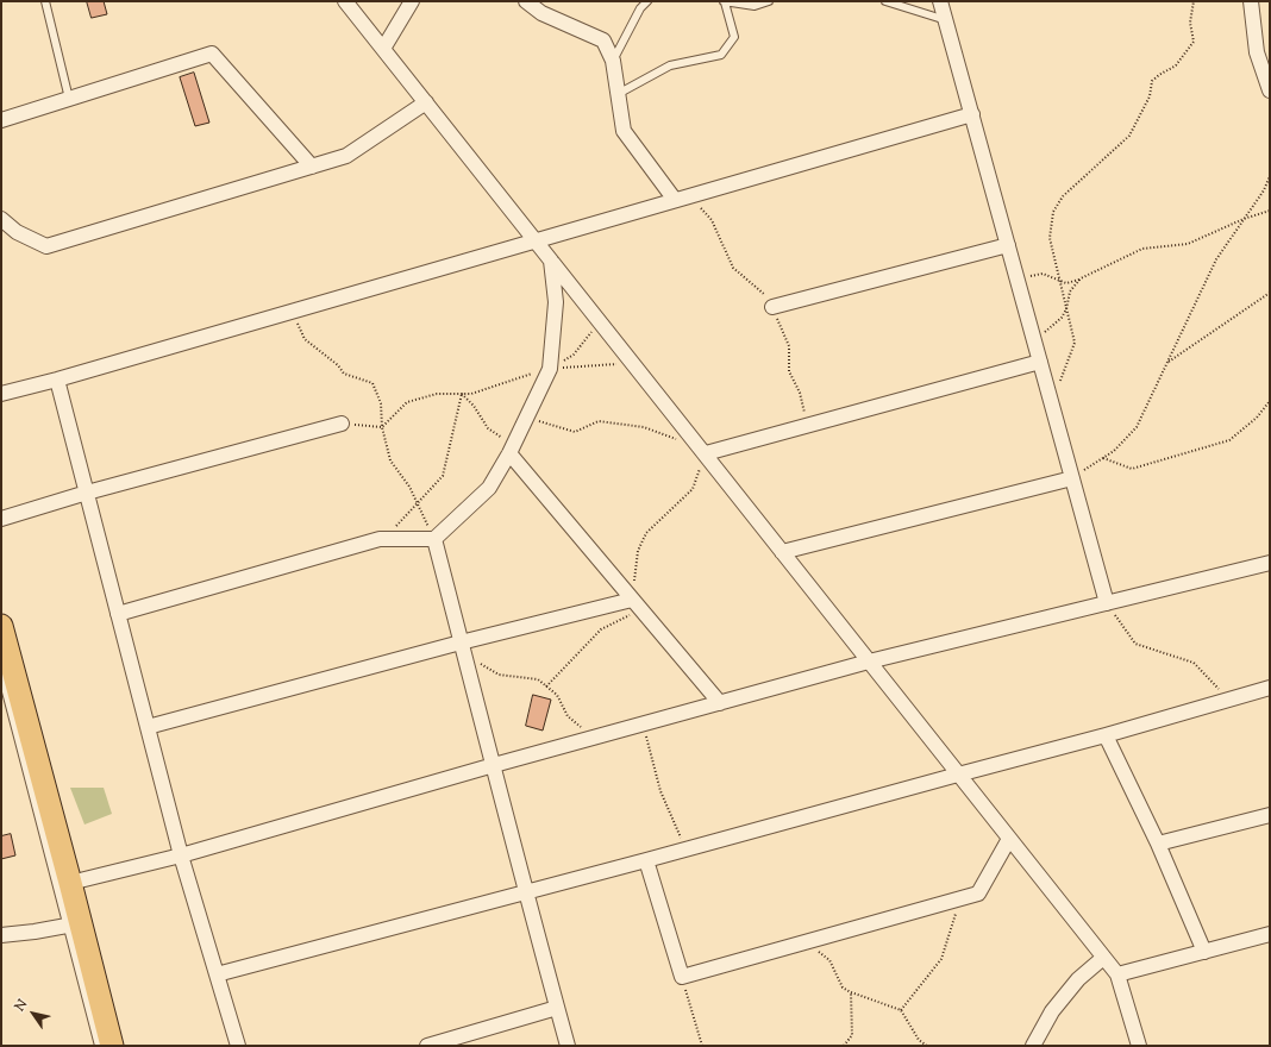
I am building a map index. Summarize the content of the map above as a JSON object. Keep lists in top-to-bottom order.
{
  "north": "top left"
}
